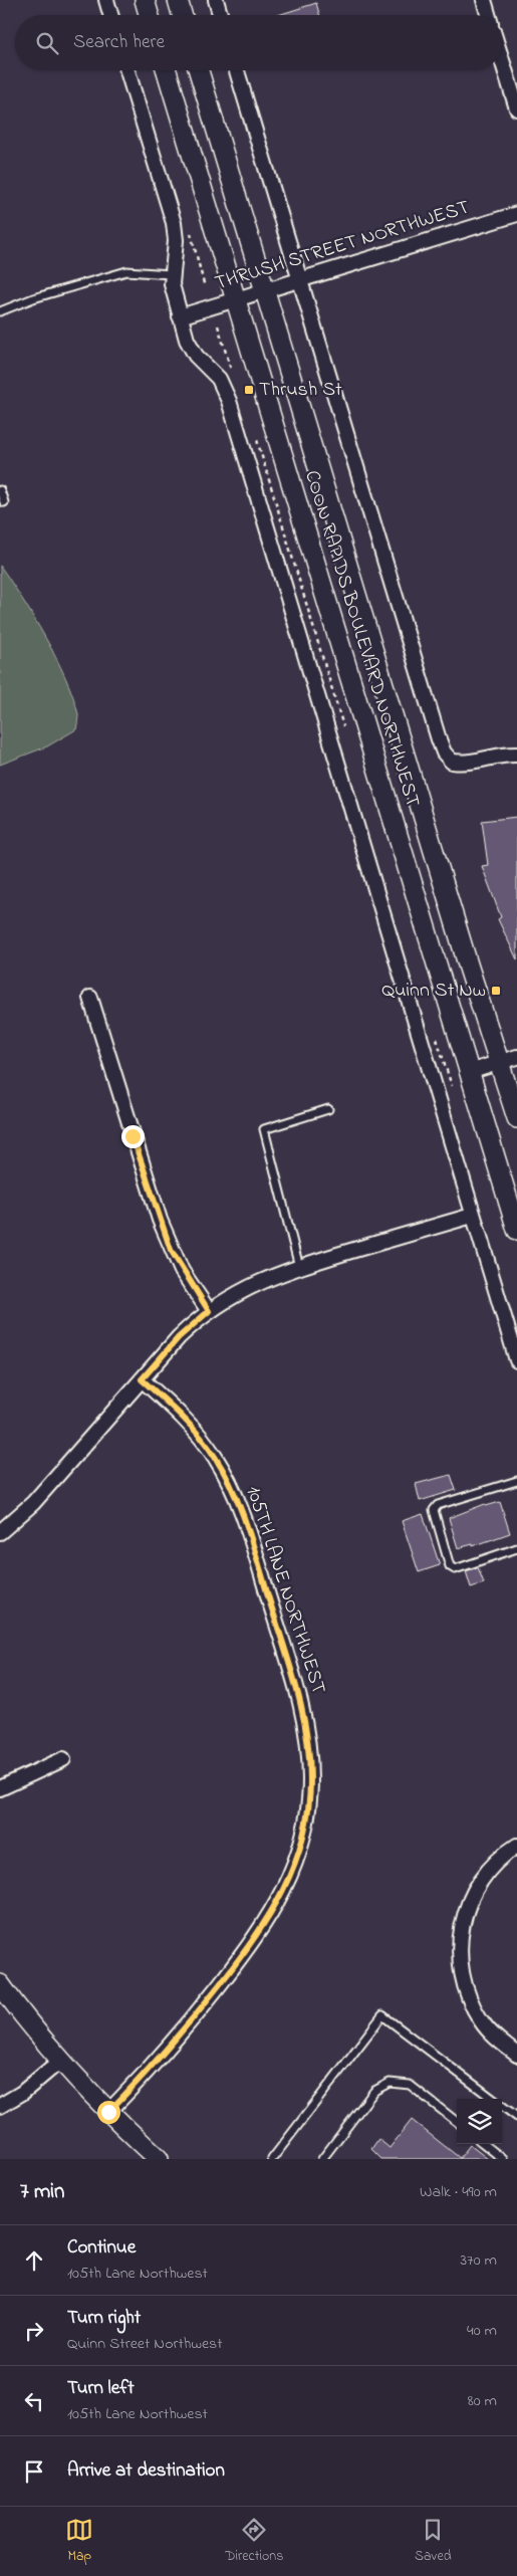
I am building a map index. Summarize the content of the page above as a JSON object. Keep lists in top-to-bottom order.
{
  "streets": {
    "main road": ["COON RAPIDS BOULEVARD NORTHWEST"],
    "street": ["THRUSH STREET NORTHWEST", "105TH LANE NORTHWEST"]
  },
  "crossings": [
    ["THRUSH STREET NORTHWEST", "COON RAPIDS BOULEVARD NORTHWEST"]
  ],
  "places": {
    "transit": ["Thrush St", "Quinn St Nw"]
  },
  "page": {
    "search": "Search here",
    "heading": ["7 min", "Walk · 490 m"],
    "list": [
      ["Continue", "105th Lane Northwest", "370 m"],
      ["Turn right", "Quinn Street Northwest", "40 m"],
      ["Turn left", "105th Lane Northwest", "80 m"],
      "Arrive at destination"
    ],
    "nav": ["Map", "Directions", "Saved"]
  }
}
